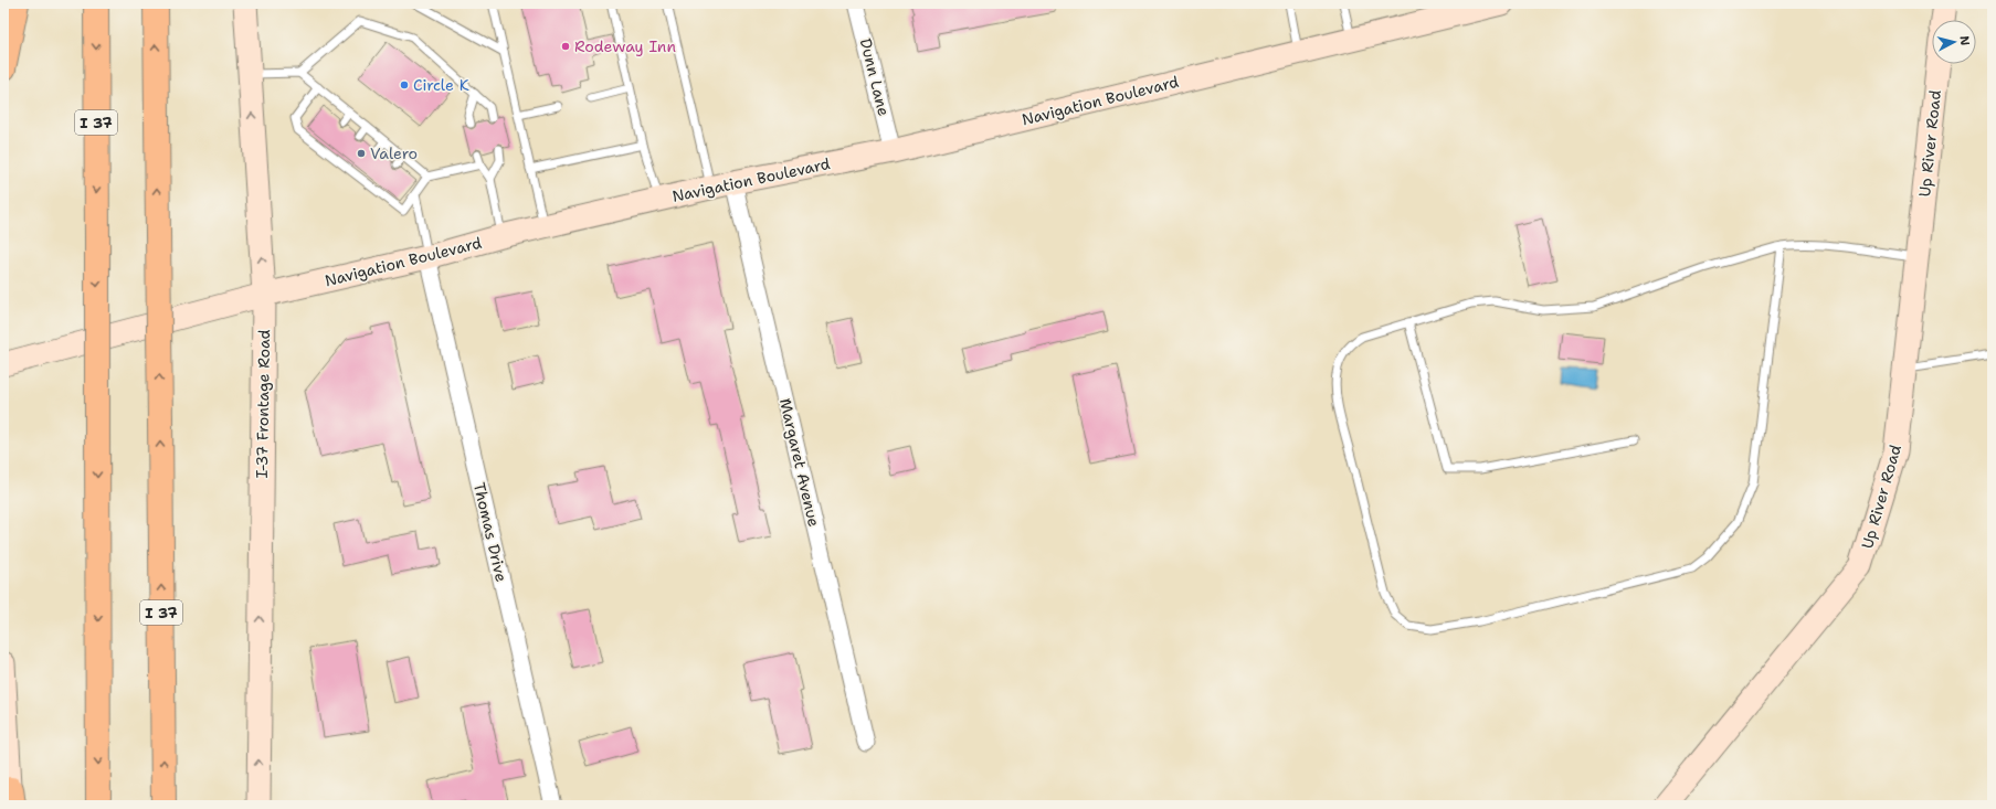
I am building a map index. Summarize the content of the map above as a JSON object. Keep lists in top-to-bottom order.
{
  "streets": {
    "highway": ["I 37"],
    "street": [
      "Dunn Lane",
      "Navigation Boulevard",
      "Up River Road",
      "I-37 Frontage Road",
      "Margaret Avenue",
      "Thomas Drive"
    ]
  },
  "crossings": [
    ["Dunn Lane", "Navigation Boulevard"],
    ["Navigation Boulevard", "I-37 Frontage Road"],
    ["Navigation Boulevard", "Margaret Avenue"],
    ["Navigation Boulevard", "Thomas Drive"]
  ],
  "one_way": ["I-37 Frontage Road"],
  "places": ["Rodeway Inn", "Circle K", "Valero"],
  "north": "right"
}
